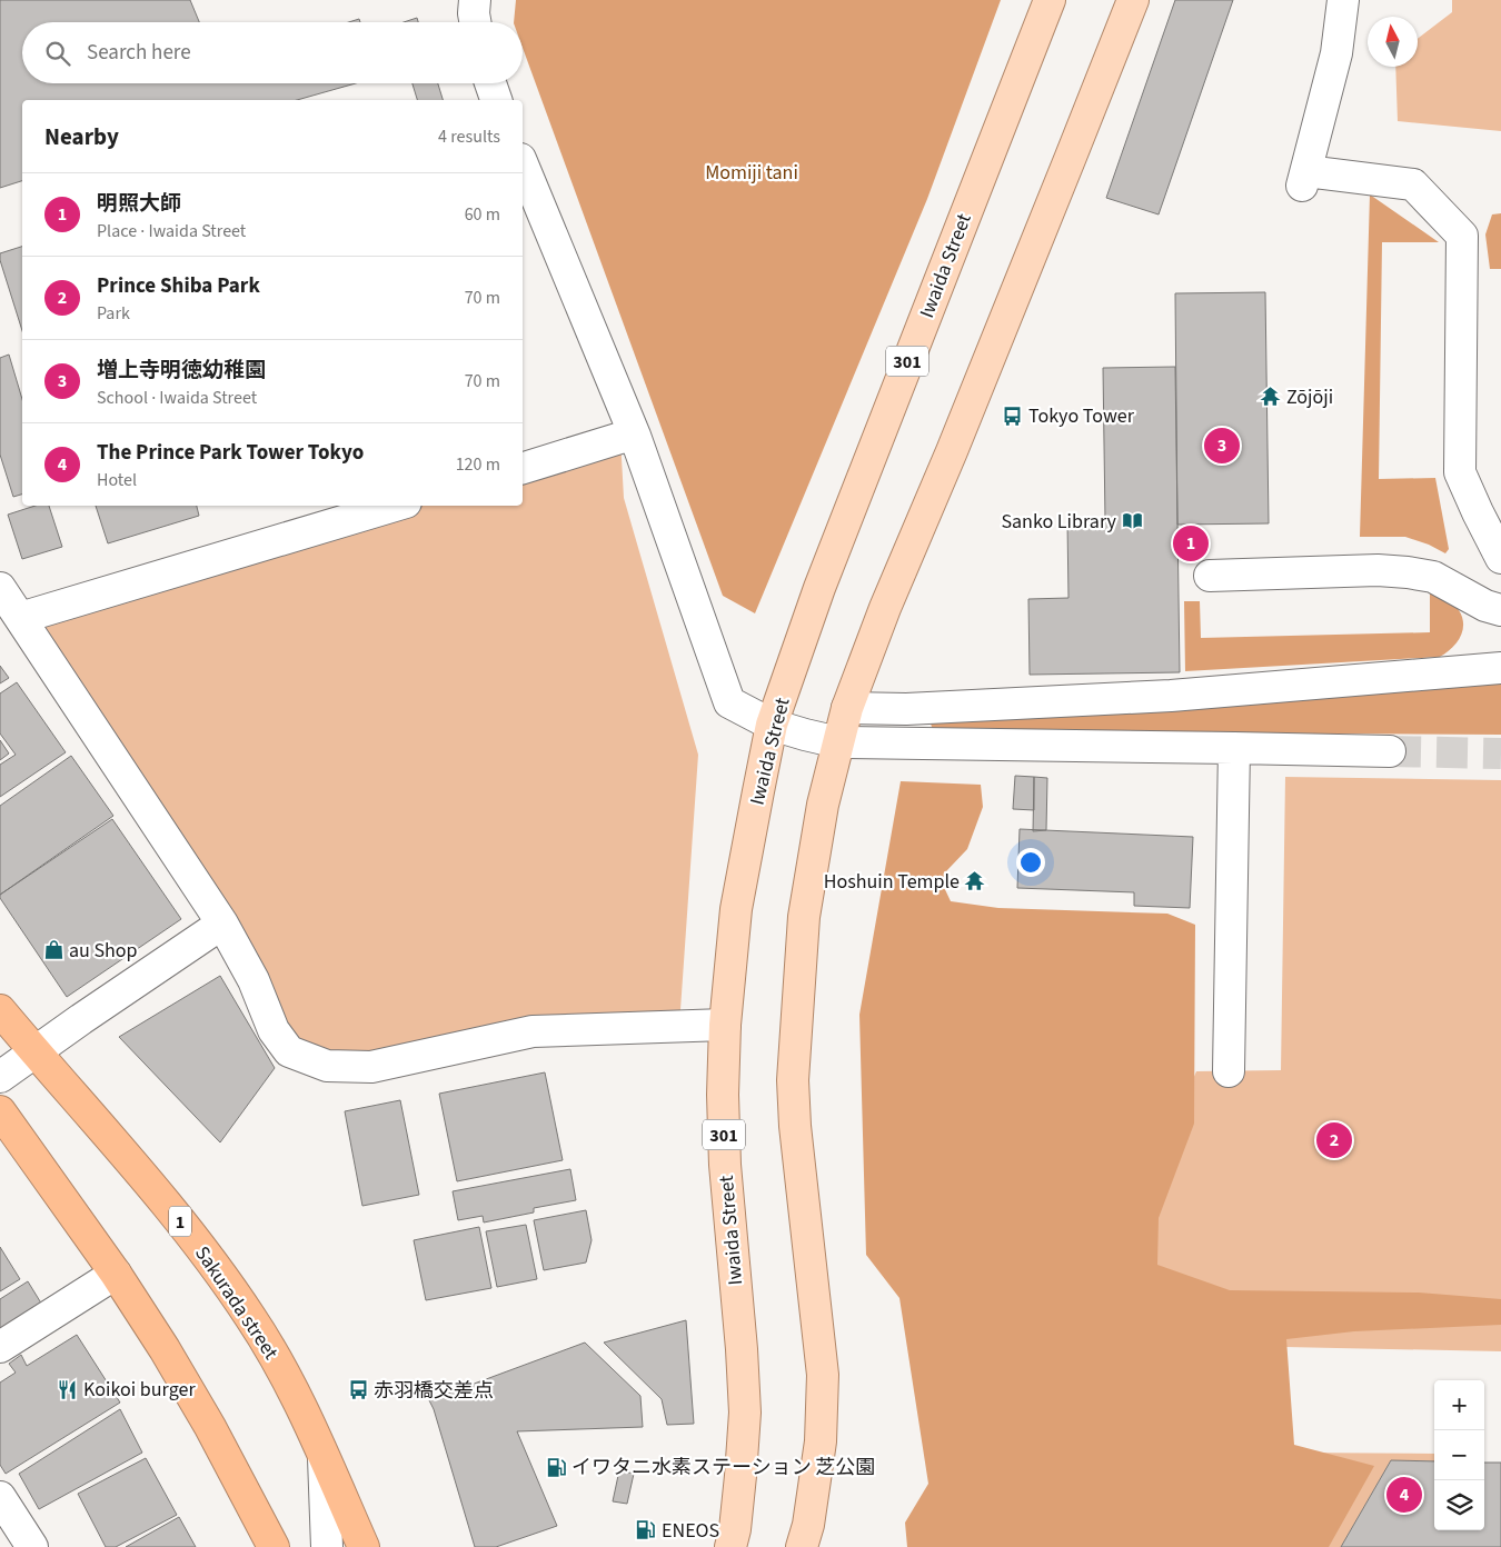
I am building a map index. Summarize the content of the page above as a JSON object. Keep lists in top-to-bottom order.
{
  "streets": {
    "highway": ["1", "Sakurada street"],
    "main road": ["Iwaida Street", "301"]
  },
  "parks": ["Momiji tani"],
  "places": {
    "temple": ["Zōjōji", "Hoshuin Temple"],
    "bus stop": ["Tokyo Tower", "赤羽橋交差点"],
    "library": ["Sanko Library"],
    "shop": ["au Shop"],
    "restaurant": ["Koikoi burger"],
    "fuel station": ["イワタニ水素ステーション 芝公園", "ENEOS"]
  },
  "north": "top",
  "page": {
    "search": "Search here",
    "heading": ["Nearby", "4 results"],
    "list": [
      {
        "mark": "1",
        "name": "明照大師",
        "note": "Place · Iwaida Street",
        "value": "60 m"
      },
      {
        "mark": "2",
        "name": "Prince Shiba Park",
        "note": "Park",
        "value": "70 m"
      },
      {
        "mark": "3",
        "name": "増上寺明徳幼稚園",
        "note": "School · Iwaida Street",
        "value": "70 m"
      },
      {
        "mark": "4",
        "name": "The Prince Park Tower Tokyo",
        "note": "Hotel",
        "value": "120 m"
      }
    ],
    "pins": [
      "3",
      "1",
      "2",
      "4"
    ],
    "map_buttons": ["+", "−"]
  }
}
